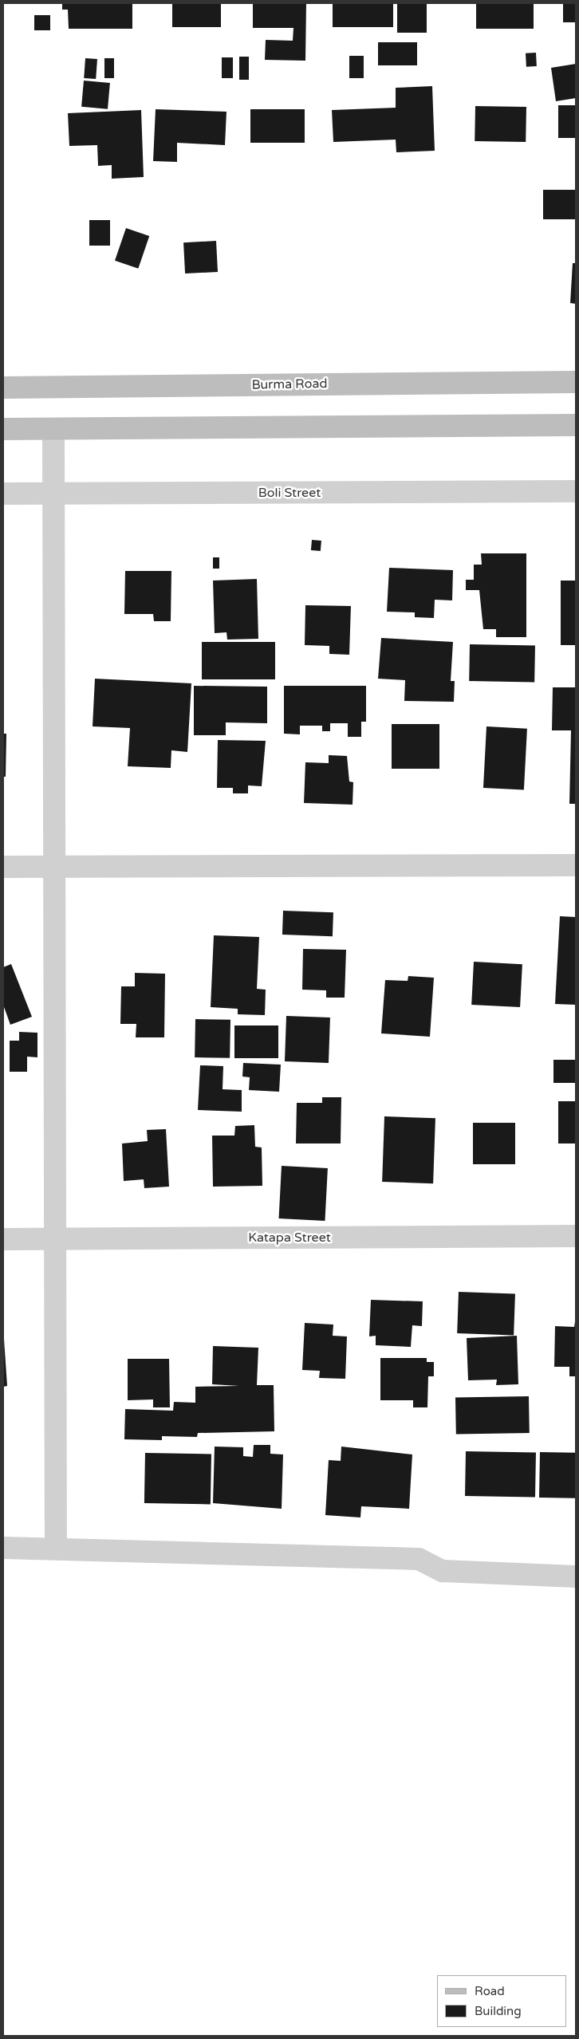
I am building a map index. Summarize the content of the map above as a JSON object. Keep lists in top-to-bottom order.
{
  "streets": {
    "main road": ["Burma Road"],
    "street": ["Boli Street", "Katapa Street"]
  },
  "legend": ["Road", "Building"]
}
